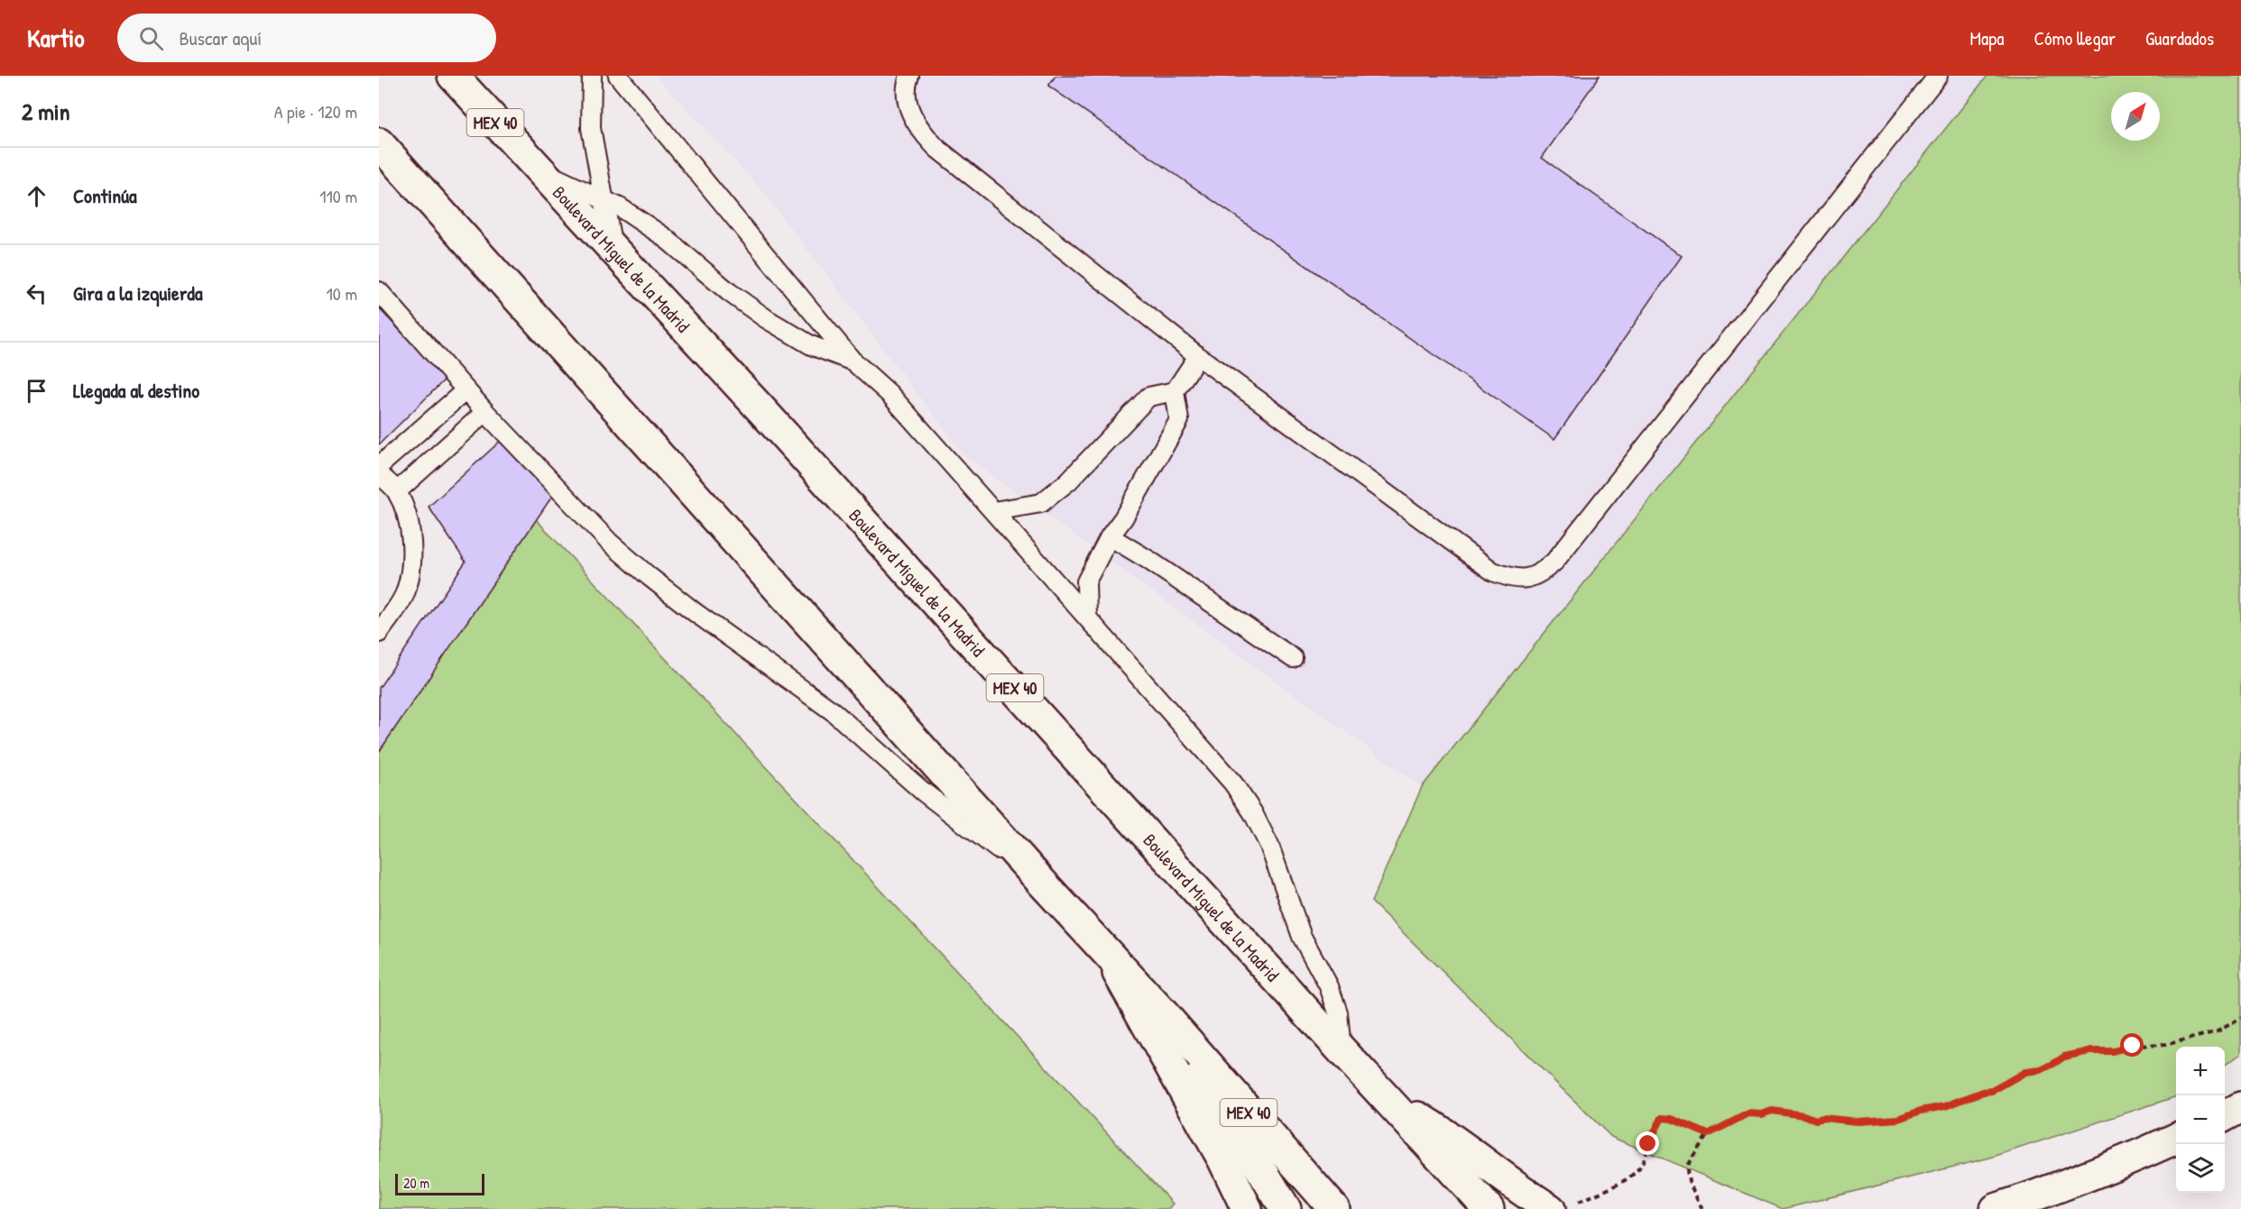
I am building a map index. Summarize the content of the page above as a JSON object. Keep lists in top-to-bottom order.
{
  "streets": {
    "main road": ["MEX 40", "Boulevard Miguel de la Madrid"]
  },
  "scale_bar": "20 m",
  "north": "top right",
  "page": {
    "header": "Kartio",
    "search": "Buscar aquí",
    "nav": ["Mapa", "Cómo llegar", "Guardados"],
    "heading": ["2 min", "A pie · 120 m"],
    "list": [
      ["Continúa", "110 m"],
      ["Gira a la izquierda", "10 m"],
      "Llegada al destino"
    ],
    "map_buttons": ["+", "−"],
    "scale": "20 m"
  }
}
